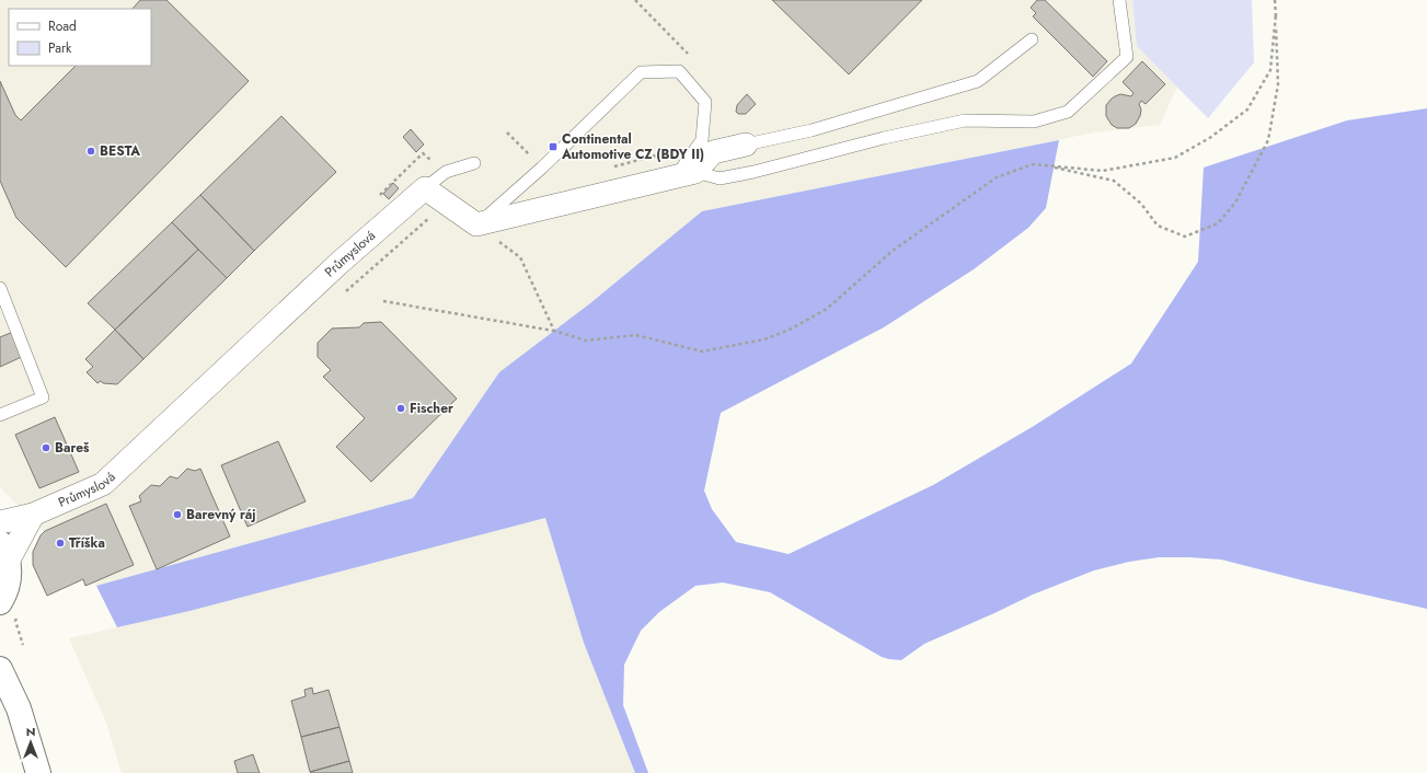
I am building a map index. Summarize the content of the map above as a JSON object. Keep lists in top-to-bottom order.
{
  "streets": {
    "street": ["Průmyslová"]
  },
  "places": {
    "transit": ["Continental Automotive CZ (BDY II)"],
    "other": [
      "BESTA",
      "Fischer",
      "Bareš",
      "Barevný ráj",
      "Tříška"
    ]
  },
  "legend": ["Road", "Park"],
  "north": "top"
}
